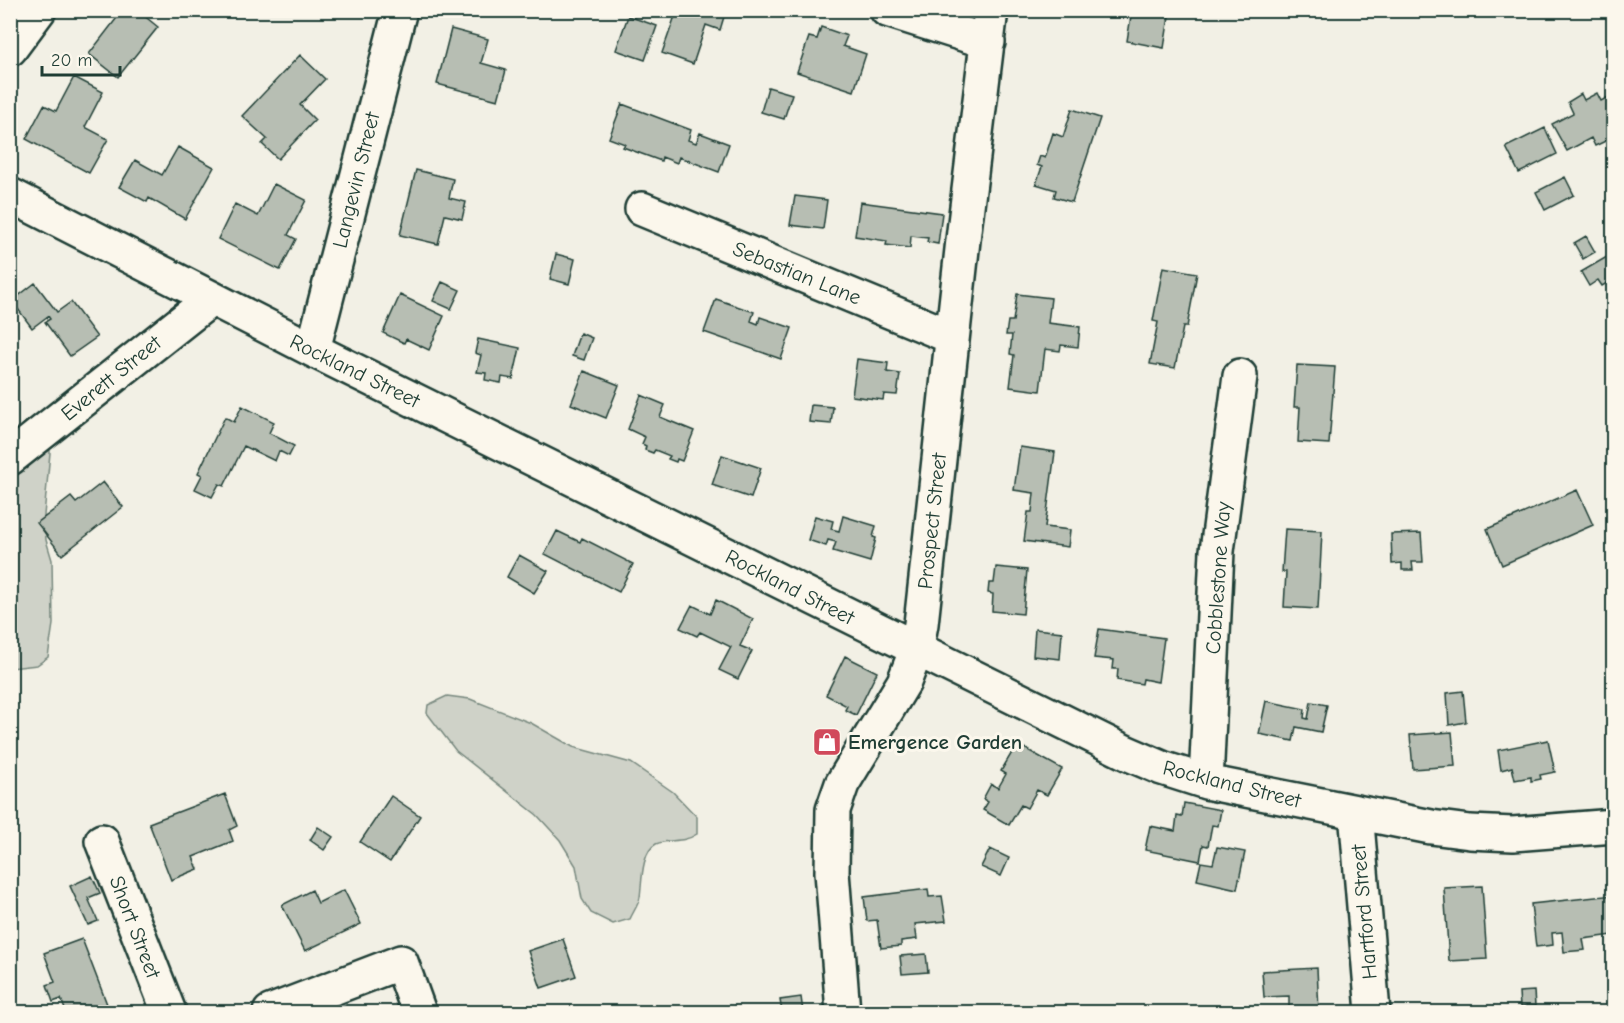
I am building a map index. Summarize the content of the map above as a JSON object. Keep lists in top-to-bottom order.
{
  "streets": {
    "street": [
      "Langevin Street",
      "Sebastian Lane",
      "Rockland Street",
      "Everett Street",
      "Prospect Street",
      "Cobblestone Way",
      "Hartford Street",
      "Short Street"
    ]
  },
  "crossings": [
    ["Langevin Street", "Rockland Street"],
    ["Sebastian Lane", "Prospect Street"],
    ["Rockland Street", "Everett Street"],
    ["Rockland Street", "Prospect Street"],
    ["Rockland Street", "Cobblestone Way"],
    ["Rockland Street", "Hartford Street"]
  ],
  "places": {
    "shop": ["Emergence Garden"]
  },
  "scale_bar": "20 m"
}
